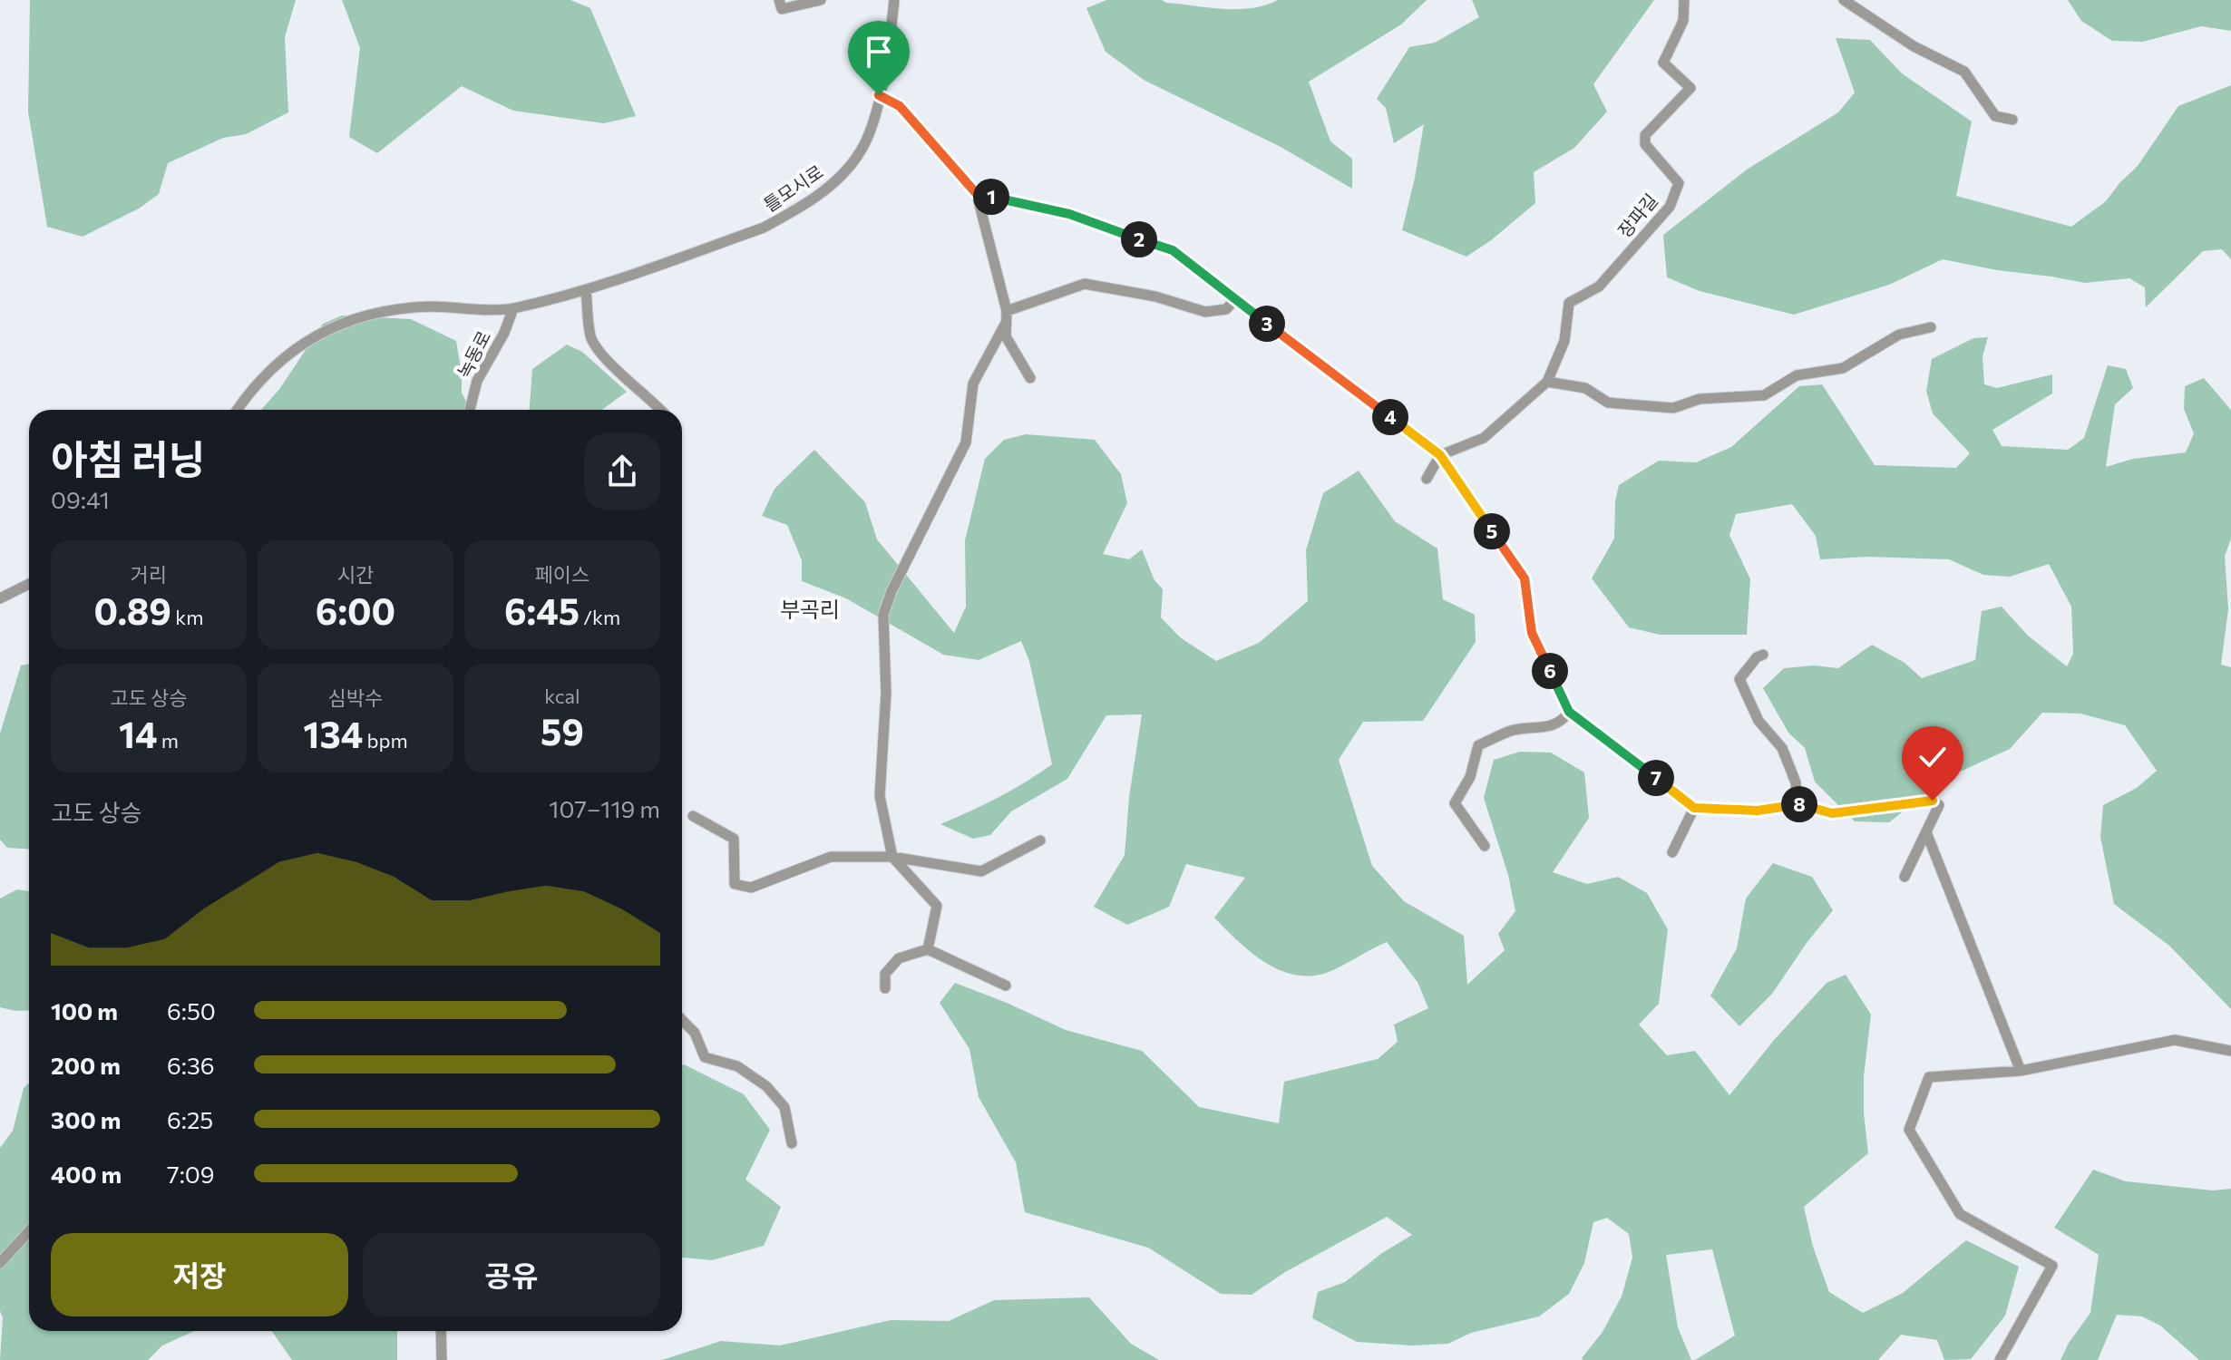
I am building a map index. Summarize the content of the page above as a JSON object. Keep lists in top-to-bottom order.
{
  "streets": {
    "street": ["틀모시로", "장파길", "녹동로"]
  },
  "crossings": [
    ["틀모시로", "녹동로"]
  ],
  "districts": ["부곡리"],
  "page": {
    "pins": [
      "1",
      "2",
      "3",
      "4",
      "5",
      "6",
      "7",
      "8"
    ],
    "heading": ["아침 러닝", "09:41"],
    "stats": [
      ["거리", "0.89 km"],
      ["시간", "6:00"],
      ["페이스", "6:45 /km"],
      ["고도 상승", "14 m"],
      ["심박수", "134 bpm"],
      ["kcal", "59"]
    ],
    "chart": ["고도 상승", "107–119 m"],
    "list": [
      {
        "name": "100 m",
        "note": "6:50"
      },
      {
        "name": "200 m",
        "note": "6:36"
      },
      {
        "name": "300 m",
        "note": "6:25"
      },
      {
        "name": "400 m",
        "note": "7:09"
      }
    ],
    "buttons": ["저장", "공유"]
  }
}
